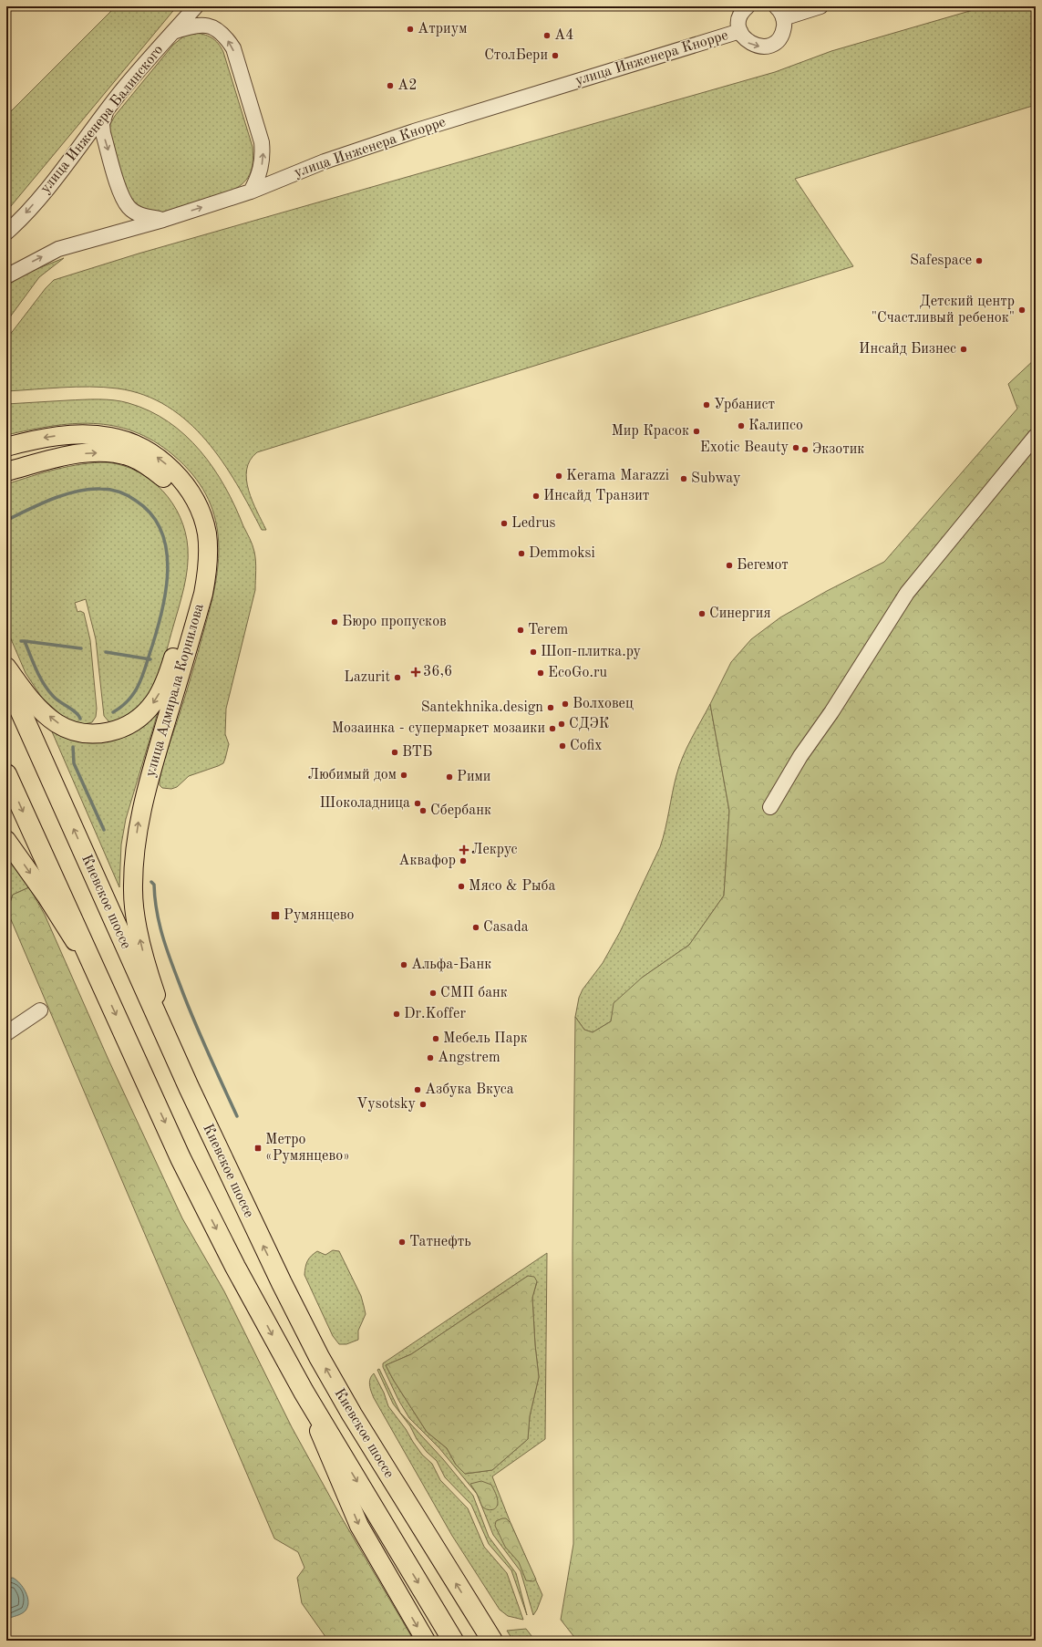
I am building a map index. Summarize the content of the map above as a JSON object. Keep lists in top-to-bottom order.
{
  "streets": {
    "highway": ["Киевское шоссе"],
    "main road": ["улица Адмирала Корнилова"],
    "street": ["улица Инженера Кнорре", "улица Инженера Балинского"]
  },
  "crossings": [
    ["улица Адмирала Корнилова", "Киевское шоссе"]
  ],
  "one_way": ["улица Инженера Балинского"],
  "places": {
    "other": [
      "Атриум",
      "А4",
      "СтолБери",
      "А2",
      "Safespace",
      "Детский центр \"Счастливый ребенок\"",
      "Инсайд Бизнес",
      "Урбанист",
      "Калипсо",
      "Мир Красок",
      "Exotic Beauty",
      "Экзотик",
      "Kerama Marazzi",
      "Subway",
      "Инсайд Транзит",
      "Ledrus",
      "Demmoksi",
      "Бегемот",
      "Синергия",
      "Бюро пропусков",
      "Terem",
      "Шоп-плитка.ру",
      "EcoGo.ru",
      "Lazurit",
      "Волховец",
      "Santekhnika.design",
      "СДЭК",
      "Мозаинка - супермаркет мозаики",
      "Cofix",
      "ВТБ",
      "Любимый дом",
      "Рими",
      "Шоколадница",
      "Сбербанк",
      "Аквафор",
      "Мясо & Рыба",
      "Casada",
      "Альфа-Банк",
      "СМП банк",
      "Dr.Koffer",
      "Мебель Парк",
      "Angstrem",
      "Азбука Вкуса",
      "Vysotsky",
      "Татнефть"
    ],
    "health": ["36,6", "Лекрус"],
    "transit": ["Румянцево", "Метро «Румянцево»"]
  }
}
